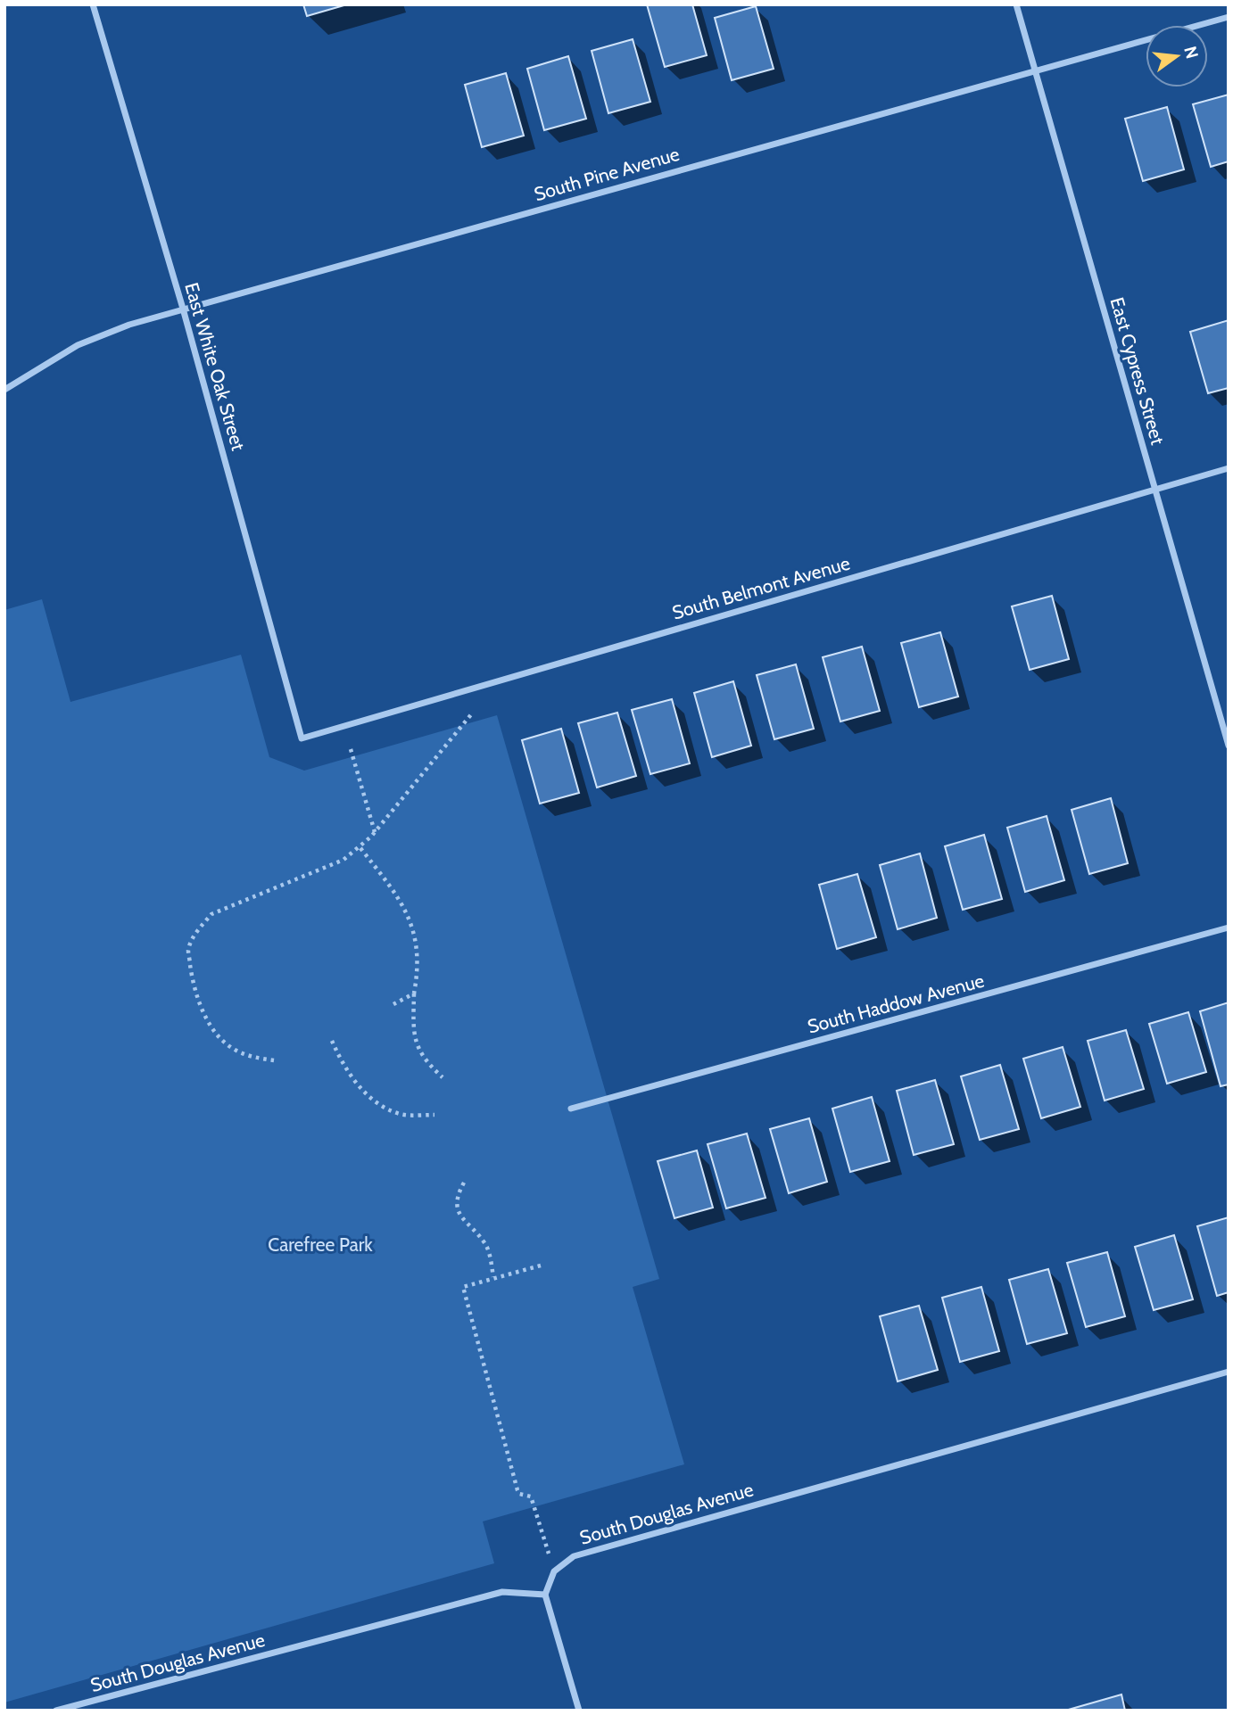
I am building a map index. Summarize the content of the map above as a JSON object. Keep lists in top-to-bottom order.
{
  "streets": {
    "street": [
      "South Pine Avenue",
      "East White Oak Street",
      "East Cypress Street",
      "South Belmont Avenue",
      "South Haddow Avenue",
      "South Douglas Avenue"
    ]
  },
  "crossings": [
    ["South Pine Avenue", "East White Oak Street"],
    ["South Pine Avenue", "East Cypress Street"],
    ["East White Oak Street", "South Belmont Avenue"],
    ["East Cypress Street", "South Belmont Avenue"]
  ],
  "parks": ["Carefree Park"],
  "north": "right"
}
